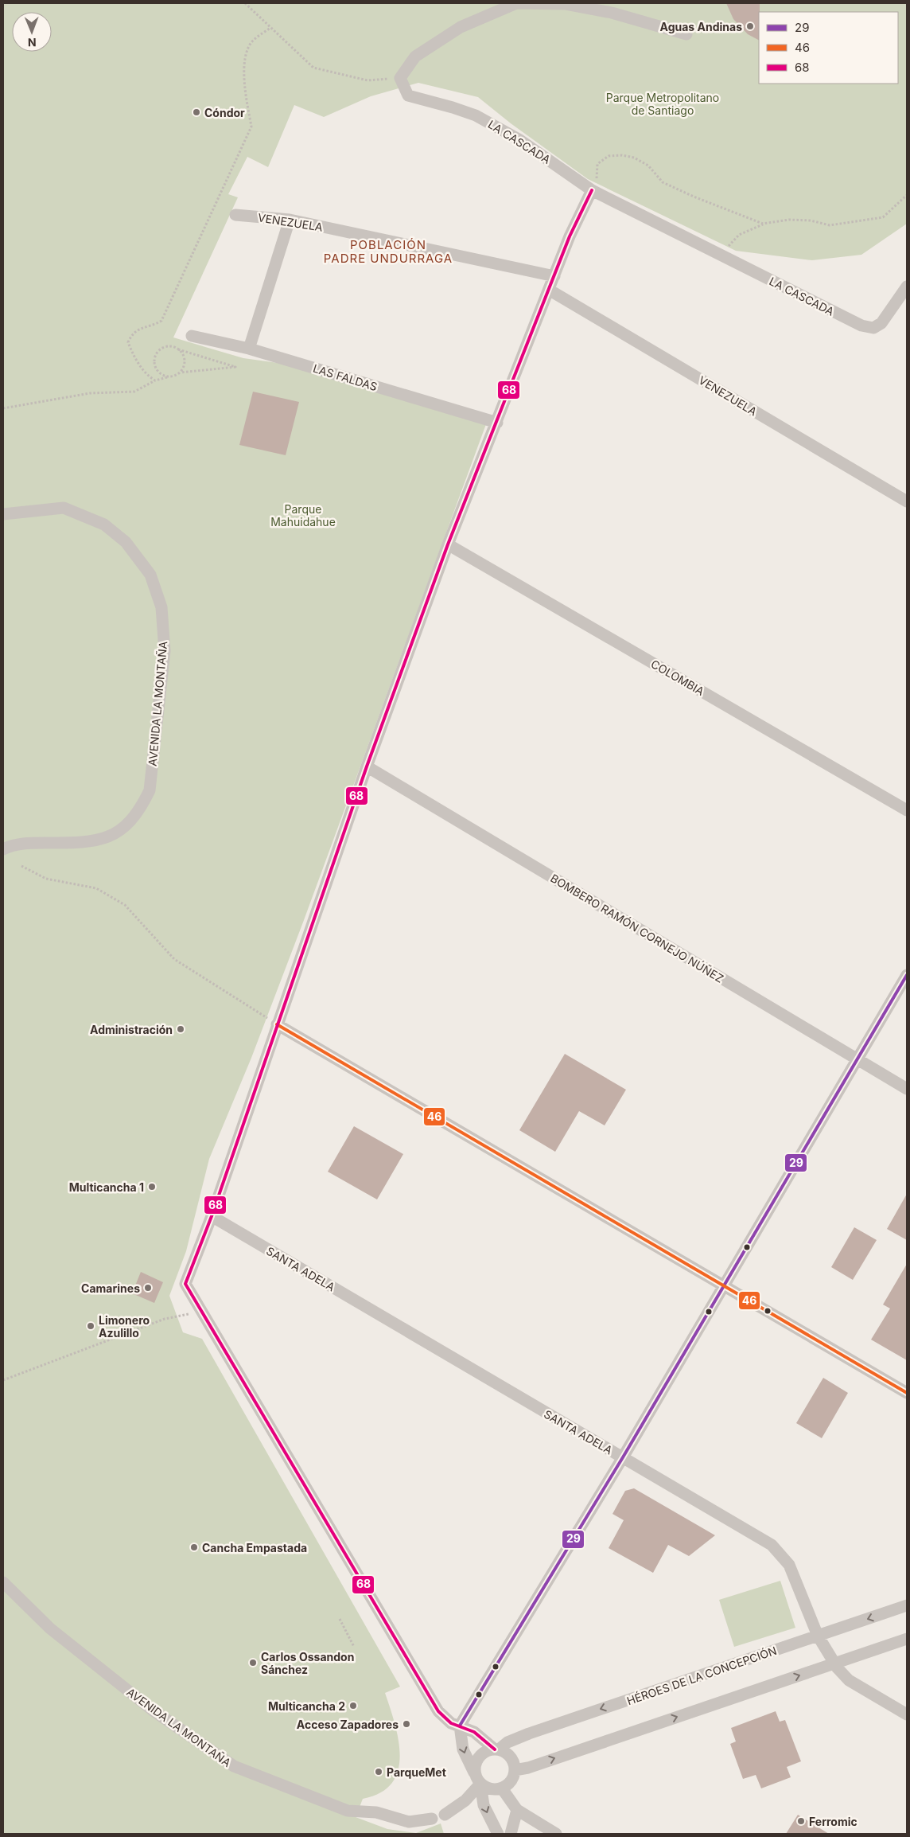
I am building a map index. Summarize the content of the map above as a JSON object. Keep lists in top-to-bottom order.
{
  "streets": {
    "street": [
      "LA CASCADA",
      "VENEZUELA",
      "LAS FALDAS",
      "COLOMBIA",
      "AVENIDA LA MONTAÑA",
      "BOMBERO RAMÓN CORNEJO NÚÑEZ",
      "SANTA ADELA",
      "HÉROES DE LA CONCEPCIÓN"
    ]
  },
  "crossings": [
    ["SANTA ADELA", "HÉROES DE LA CONCEPCIÓN"]
  ],
  "districts": ["POBLACIÓN PADRE UNDURRAGA"],
  "parks": ["Parque Metropolitano de Santiago", "Parque Mahuidahue"],
  "places": [
    "Aguas Andinas",
    "Cóndor",
    "Administración",
    "Multicancha 1",
    "Camarines",
    "Limonero Azulillo",
    "Cancha Empastada",
    "Carlos Ossandon Sánchez",
    "Multicancha 2",
    "Acceso Zapadores",
    "ParqueMet",
    "Ferromic"
  ],
  "lines": ["transit line 68", "transit line 29", "transit line 46"],
  "legend": ["29", "46", "68"],
  "north": "bottom"
}
